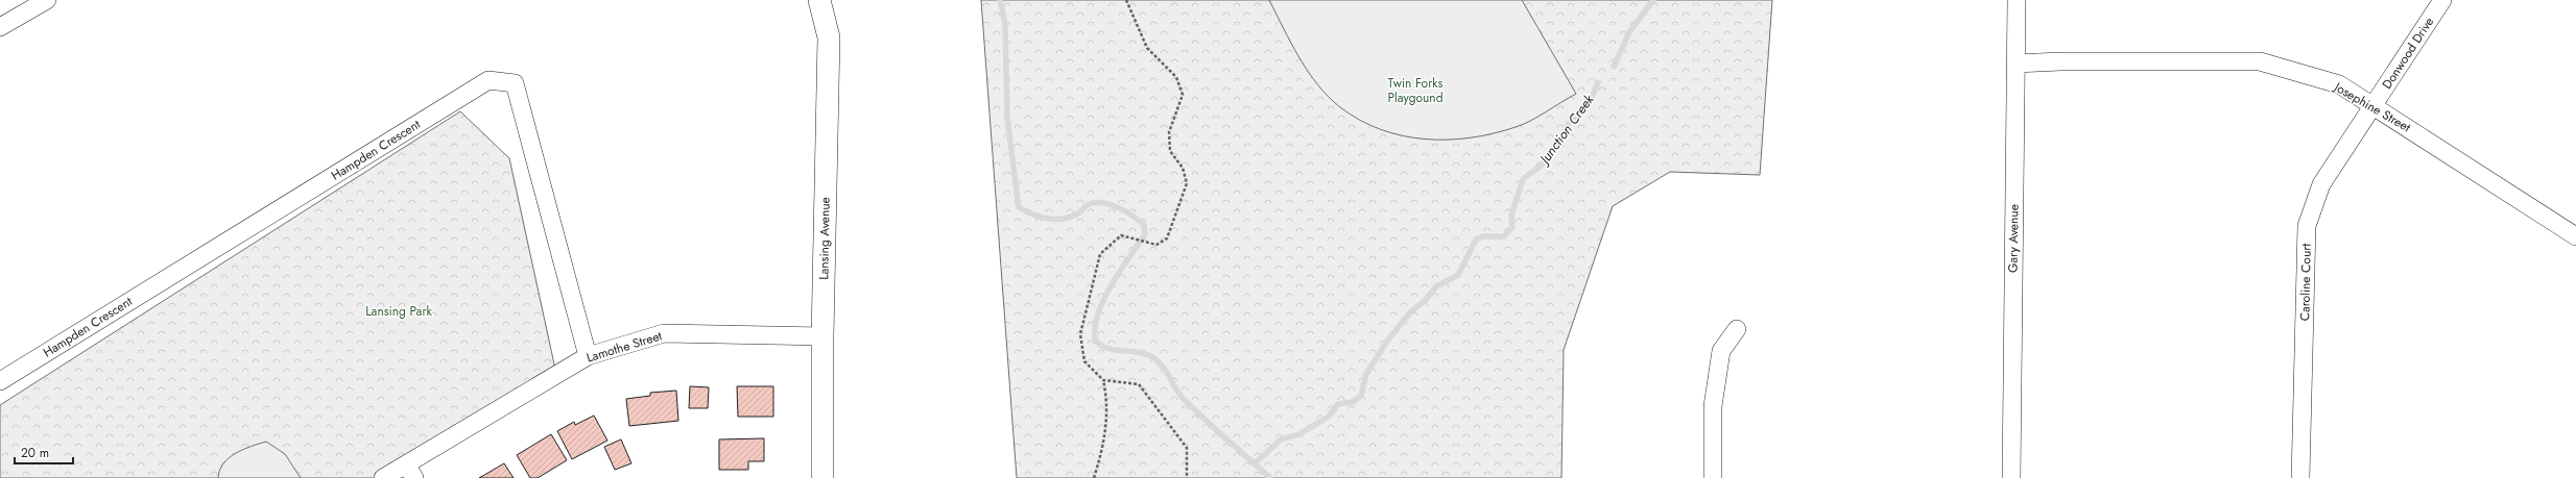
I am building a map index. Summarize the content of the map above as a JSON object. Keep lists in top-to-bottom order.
{
  "streets": {
    "street": [
      "Donwood Drive",
      "Josephine Street",
      "Hampden Crescent",
      "Lansing Avenue",
      "Gary Avenue",
      "Caroline Court",
      "Lamothe Street"
    ]
  },
  "crossings": [
    ["Donwood Drive", "Josephine Street"],
    ["Donwood Drive", "Caroline Court"],
    ["Josephine Street", "Gary Avenue"],
    ["Josephine Street", "Caroline Court"],
    ["Hampden Crescent", "Lamothe Street"],
    ["Lansing Avenue", "Lamothe Street"]
  ],
  "water": ["Junction Creek"],
  "parks": ["Twin Forks Playgound", "Lansing Park"],
  "scale_bar": "20 m"
}
